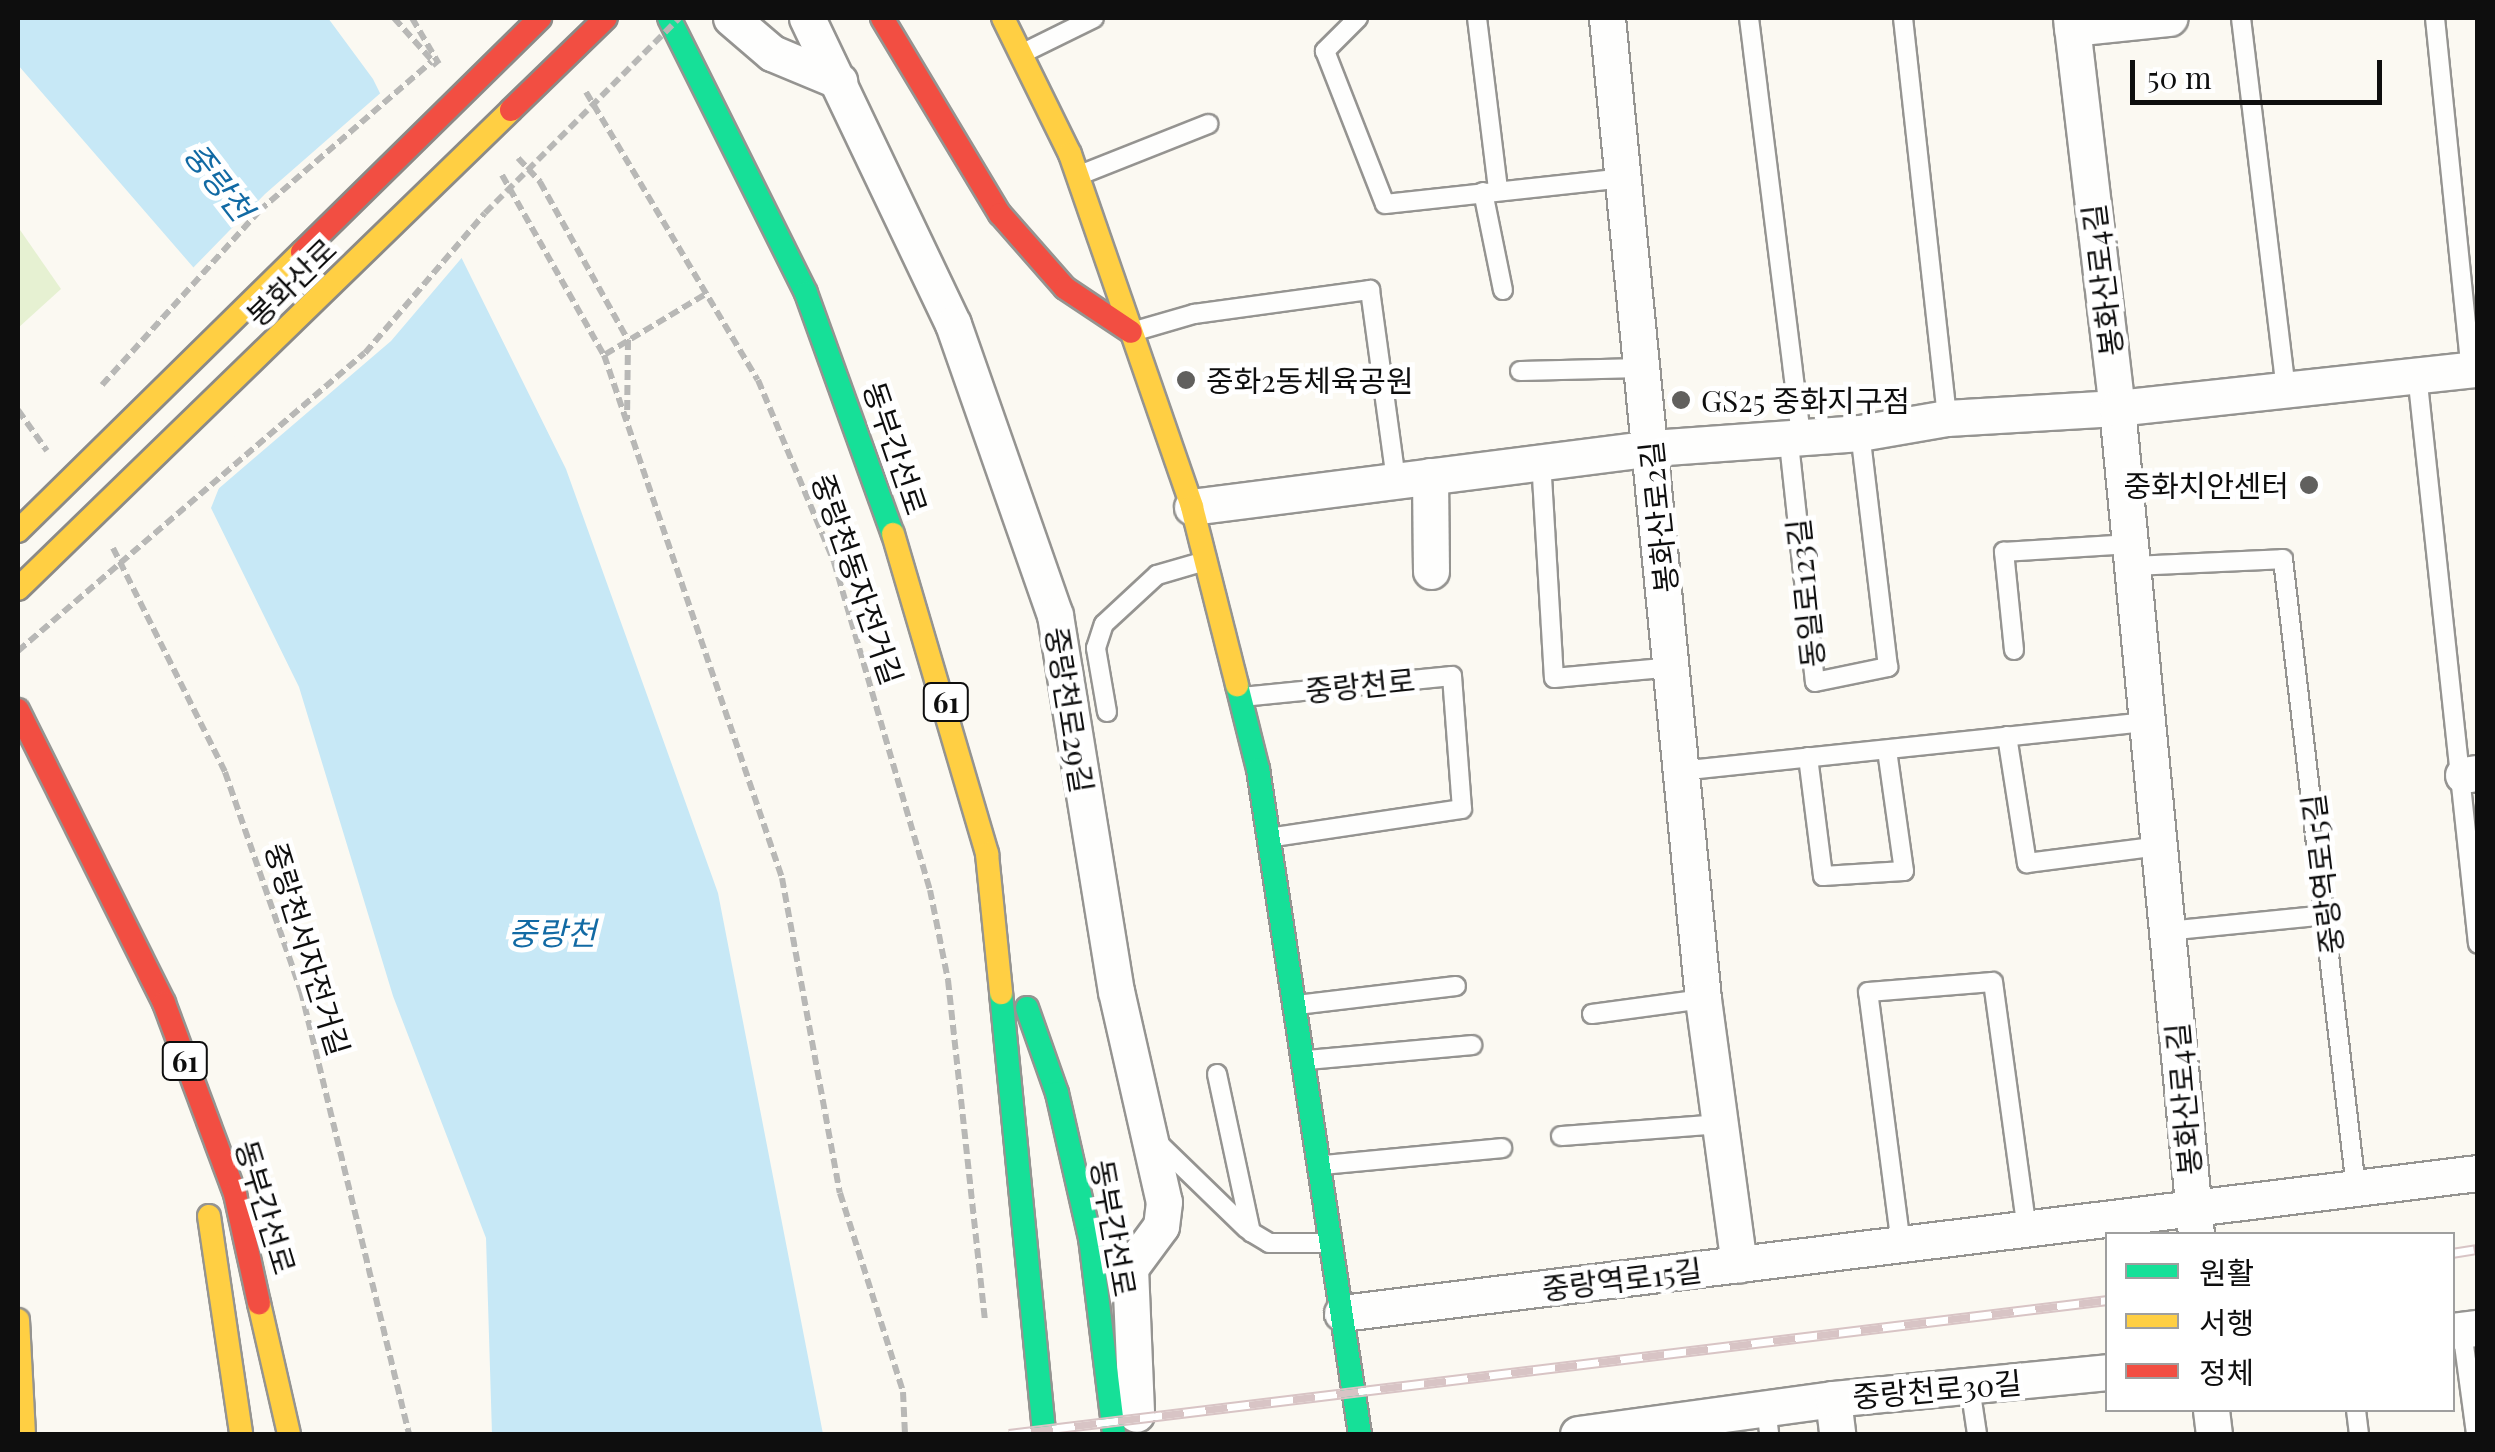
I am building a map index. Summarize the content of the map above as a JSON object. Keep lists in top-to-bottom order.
{
  "streets": {
    "main road": ["봉화산로", "동부간선로", "61"],
    "street": [
      "봉화산로4길",
      "봉화산로2길",
      "중랑천로29길",
      "중랑역로15길",
      "중랑천로30길"
    ],
    "lane": ["동일로123길", "중랑천로"],
    "path": ["중랑천동자전거길", "중랑천서자전거길"]
  },
  "crossings": [
    ["봉화산로4길", "중랑역로15길"],
    ["봉화산로2길", "중랑역로15길"]
  ],
  "water": ["중랑천"],
  "places": ["중화2동체육공원", "GS25 중화지구점", "중화치안센터"],
  "legend": ["원활", "서행", "정체"],
  "scale_bar": "50 m"
}
